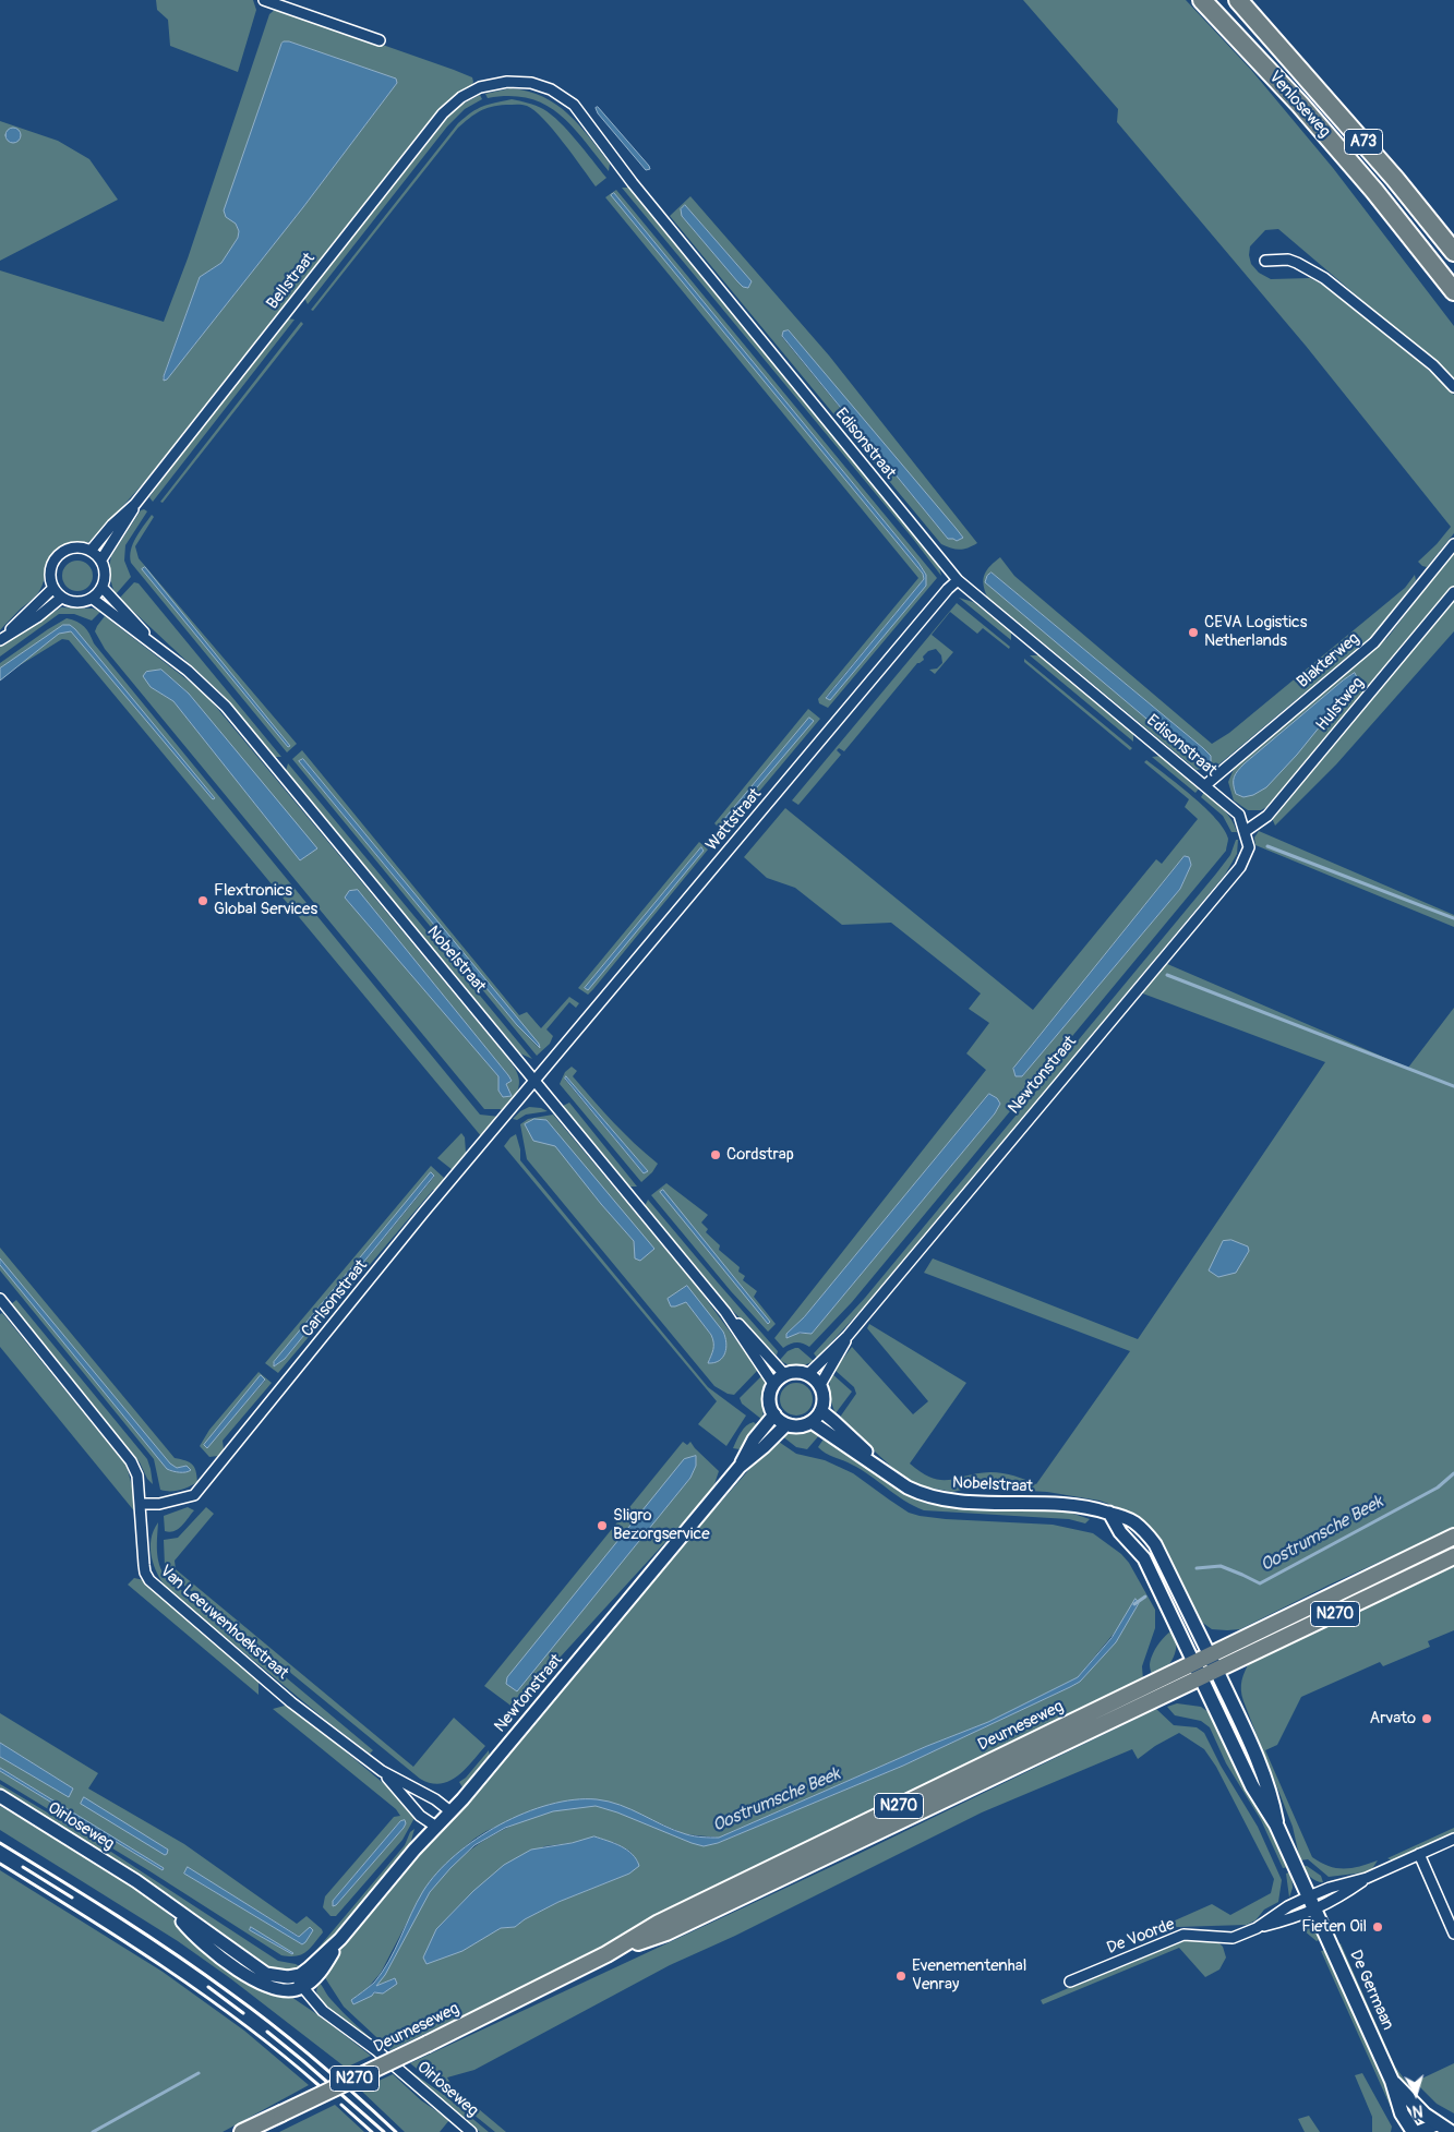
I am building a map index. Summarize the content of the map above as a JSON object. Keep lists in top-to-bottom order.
{
  "streets": {
    "highway": ["Venloseweg", "A73"],
    "main road": ["N270", "Deurneseweg", "De Germaan"],
    "street": [
      "Bellstraat",
      "Edisonstraat",
      "Blakterweg",
      "Hulstweg",
      "Wattstraat",
      "Nobelstraat",
      "Newtonstraat",
      "Carlsonstraat",
      "Van Leeuwenhoekstraat",
      "Oirloseweg",
      "De Voorde"
    ]
  },
  "crossings": [
    ["Bellstraat", "Edisonstraat"],
    ["Bellstraat", "Nobelstraat"],
    ["Edisonstraat", "Blakterweg"],
    ["Edisonstraat", "Hulstweg"],
    ["Edisonstraat", "Wattstraat"],
    ["Edisonstraat", "Newtonstraat"],
    ["Hulstweg", "Newtonstraat"],
    ["Wattstraat", "Nobelstraat"],
    ["Wattstraat", "Carlsonstraat"],
    ["Nobelstraat", "Newtonstraat"],
    ["Nobelstraat", "Carlsonstraat"],
    ["Nobelstraat", "Deurneseweg"],
    ["Nobelstraat", "De Germaan"],
    ["Newtonstraat", "Van Leeuwenhoekstraat"],
    ["Newtonstraat", "Oirloseweg"],
    ["Carlsonstraat", "Van Leeuwenhoekstraat"],
    ["Deurneseweg", "De Germaan"],
    ["De Voorde", "De Germaan"]
  ],
  "water": ["Oostrumsche Beek"],
  "places": [
    "CEVA Logistics Netherlands",
    "Flextronics Global Services",
    "Cordstrap",
    "Sligro Bezorgservice",
    "Arvato",
    "Fieten Oil",
    "Evenementenhal Venray"
  ],
  "north": "bottom"
}
